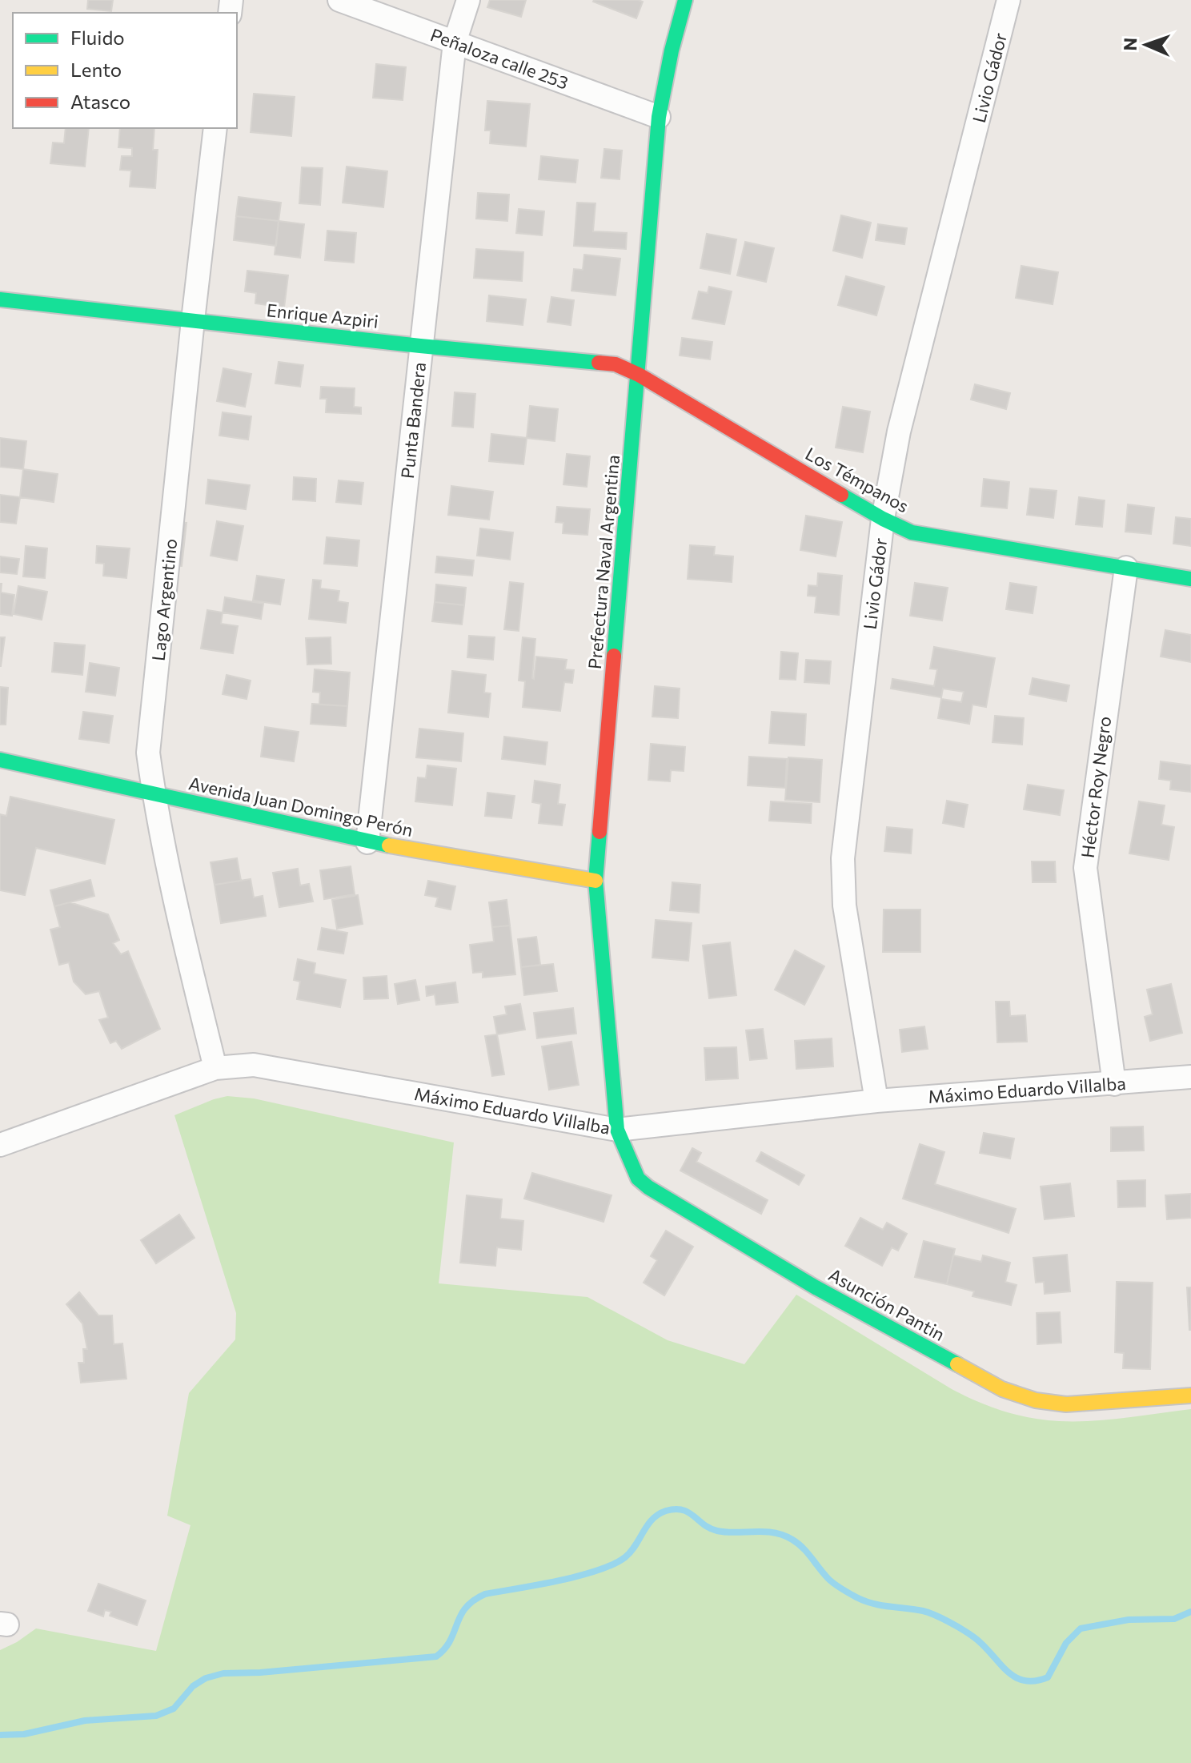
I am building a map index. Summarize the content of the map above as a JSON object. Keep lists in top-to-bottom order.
{
  "streets": {
    "street": [
      "Peñaloza calle 253",
      "Livio Gádor",
      "Enrique Azpiri",
      "Punta Bandera",
      "Los Témpanos",
      "Prefectura Naval Argentina",
      "Lago Argentino",
      "Héctor Roy Negro",
      "Avenida Juan Domingo Perón",
      "Máximo Eduardo Villalba",
      "Asunción Pantin"
    ]
  },
  "crossings": [
    ["Peñaloza calle 253", "Punta Bandera"],
    ["Peñaloza calle 253", "Prefectura Naval Argentina"],
    ["Livio Gádor", "Los Témpanos"],
    ["Livio Gádor", "Máximo Eduardo Villalba"],
    ["Enrique Azpiri", "Punta Bandera"],
    ["Enrique Azpiri", "Los Témpanos"],
    ["Enrique Azpiri", "Prefectura Naval Argentina"],
    ["Enrique Azpiri", "Lago Argentino"],
    ["Punta Bandera", "Avenida Juan Domingo Perón"],
    ["Los Témpanos", "Prefectura Naval Argentina"],
    ["Los Témpanos", "Héctor Roy Negro"],
    ["Prefectura Naval Argentina", "Avenida Juan Domingo Perón"],
    ["Prefectura Naval Argentina", "Máximo Eduardo Villalba"],
    ["Prefectura Naval Argentina", "Asunción Pantin"],
    ["Lago Argentino", "Avenida Juan Domingo Perón"],
    ["Lago Argentino", "Máximo Eduardo Villalba"],
    ["Héctor Roy Negro", "Máximo Eduardo Villalba"],
    ["Máximo Eduardo Villalba", "Asunción Pantin"]
  ],
  "legend": ["Fluido", "Lento", "Atasco"],
  "north": "left"
}
